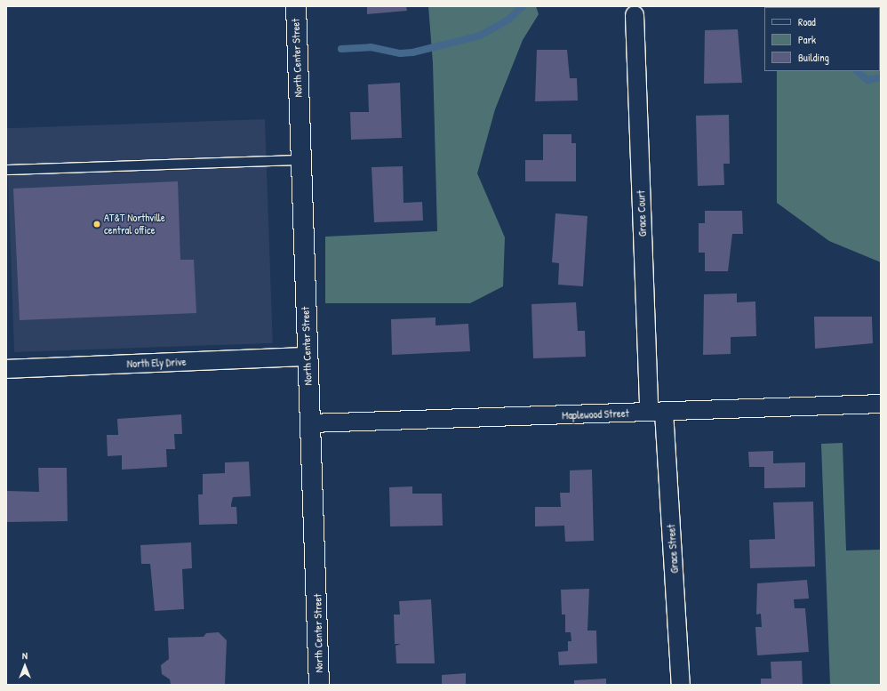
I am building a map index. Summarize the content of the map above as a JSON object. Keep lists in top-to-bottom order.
{
  "streets": {
    "street": [
      "North Center Street",
      "Grace Court",
      "North Ely Drive",
      "Maplewood Street",
      "Grace Street"
    ]
  },
  "crossings": [
    ["North Center Street", "North Ely Drive"],
    ["North Center Street", "Maplewood Street"],
    ["Grace Court", "Maplewood Street"],
    ["Grace Court", "Grace Street"],
    ["Maplewood Street", "Grace Street"]
  ],
  "places": ["AT&T Northville central office"],
  "legend": ["Road", "Park", "Building"],
  "north": "top"
}
